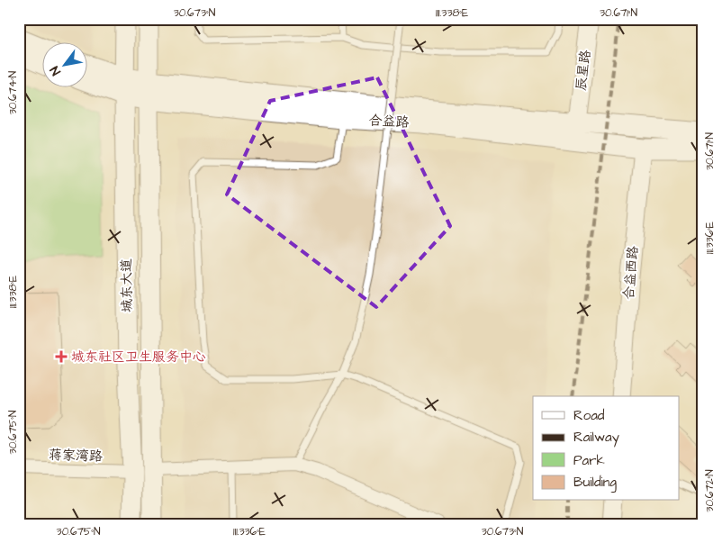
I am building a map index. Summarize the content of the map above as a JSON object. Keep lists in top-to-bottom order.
{
  "streets": {
    "main road": ["合益路", "城东大道"],
    "street": ["辰星路", "合益西路", "蒋家湾路"]
  },
  "crossings": [
    ["辰星路", "合益路"],
    ["合益路", "合益西路"],
    ["合益路", "城东大道"],
    ["城东大道", "蒋家湾路"]
  ],
  "places": {
    "health": ["城东社区卫生服务中心"]
  },
  "legend": [
    "Road",
    "Railway",
    "Park",
    "Building"
  ],
  "north": "bottom left",
  "coordinates": [
    "30.673°N",
    "111.338°E",
    "30.671°N",
    "30.674°N",
    "111.336°E",
    "30.675°N",
    "30.672°N"
  ]
}
